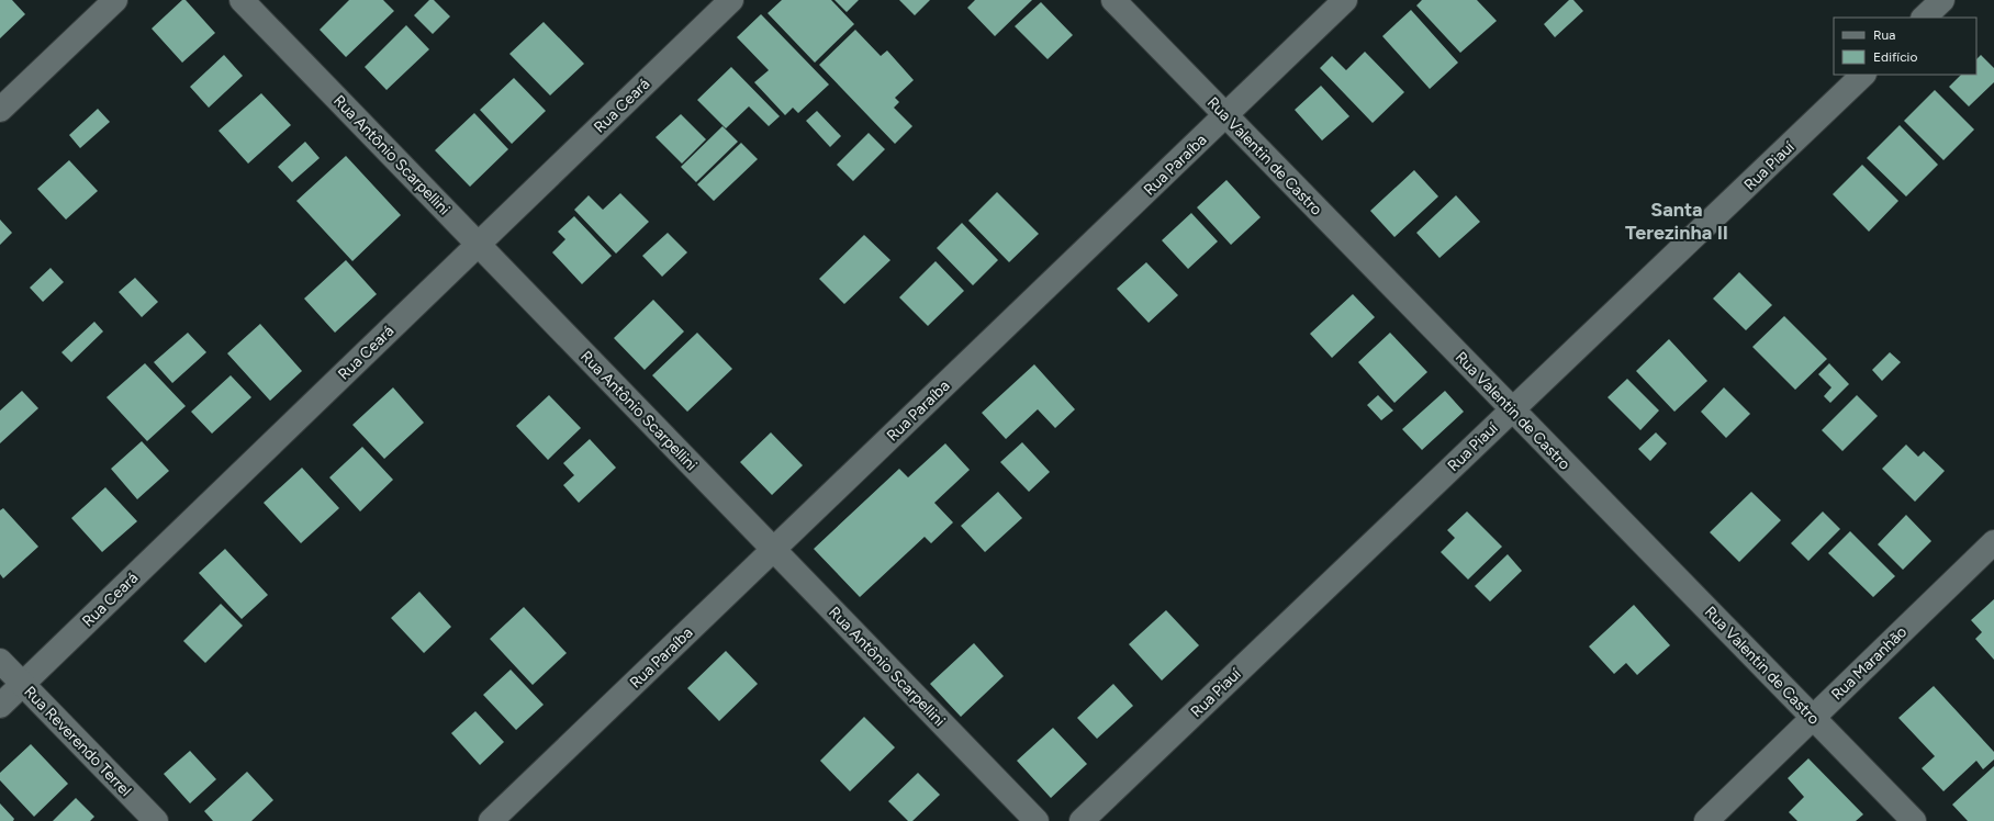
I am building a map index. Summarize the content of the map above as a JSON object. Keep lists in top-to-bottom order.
{
  "streets": {
    "street": [
      "Rua Ceará",
      "Rua Antônio Scarpellini",
      "Rua Valentin de Castro",
      "Rua Paraíba",
      "Rua Piauí",
      "Rua Maranhão",
      "Rua Reverendo Terrel"
    ]
  },
  "crossings": [
    ["Rua Ceará", "Rua Antônio Scarpellini"],
    ["Rua Ceará", "Rua Reverendo Terrel"],
    ["Rua Antônio Scarpellini", "Rua Paraíba"],
    ["Rua Valentin de Castro", "Rua Paraíba"],
    ["Rua Valentin de Castro", "Rua Piauí"],
    ["Rua Valentin de Castro", "Rua Maranhão"]
  ],
  "districts": ["Santa Terezinha II"],
  "legend": ["Rua", "Edifício"]
}
